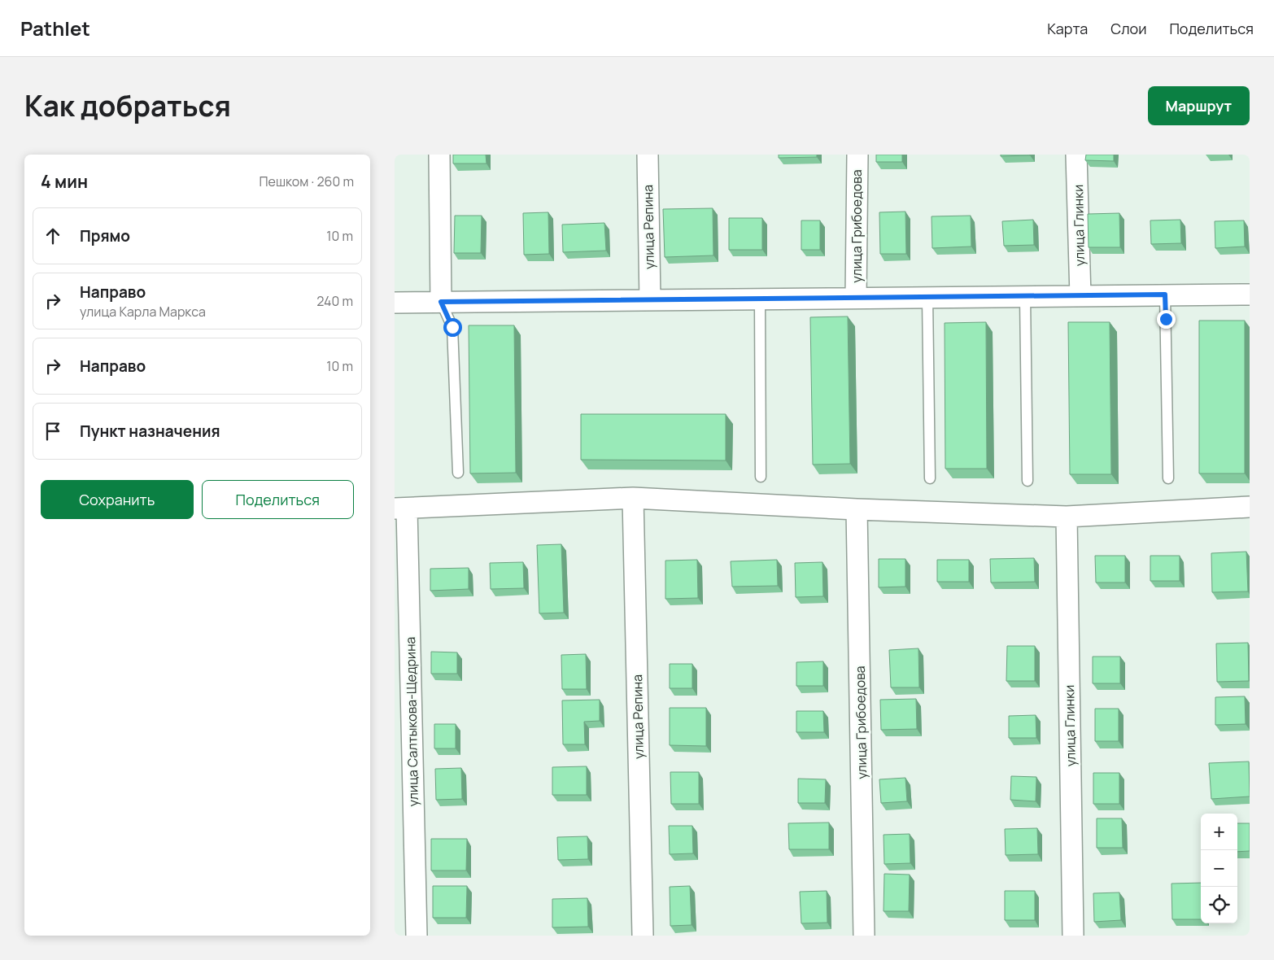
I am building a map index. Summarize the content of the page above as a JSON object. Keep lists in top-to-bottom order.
{
  "streets": {
    "street": [
      "улица Глинки",
      "улица Грибоедова",
      "улица Репина",
      "улица Салтыкова-Щедрина"
    ]
  },
  "page": {
    "header": "Pathlet",
    "nav": ["Карта", "Слои", "Поделиться"],
    "title": "Как добраться",
    "buttons": [
      "Маршрут",
      ["Сохранить", "Поделиться"]
    ],
    "heading": ["4 мин", "Пешком · 260 m"],
    "list": [
      ["Прямо", "10 m"],
      ["Направо", "улица Карла Маркса", "240 m"],
      ["Направо", "10 m"],
      "Пункт назначения"
    ],
    "map_buttons": ["+", "−"]
  }
}
